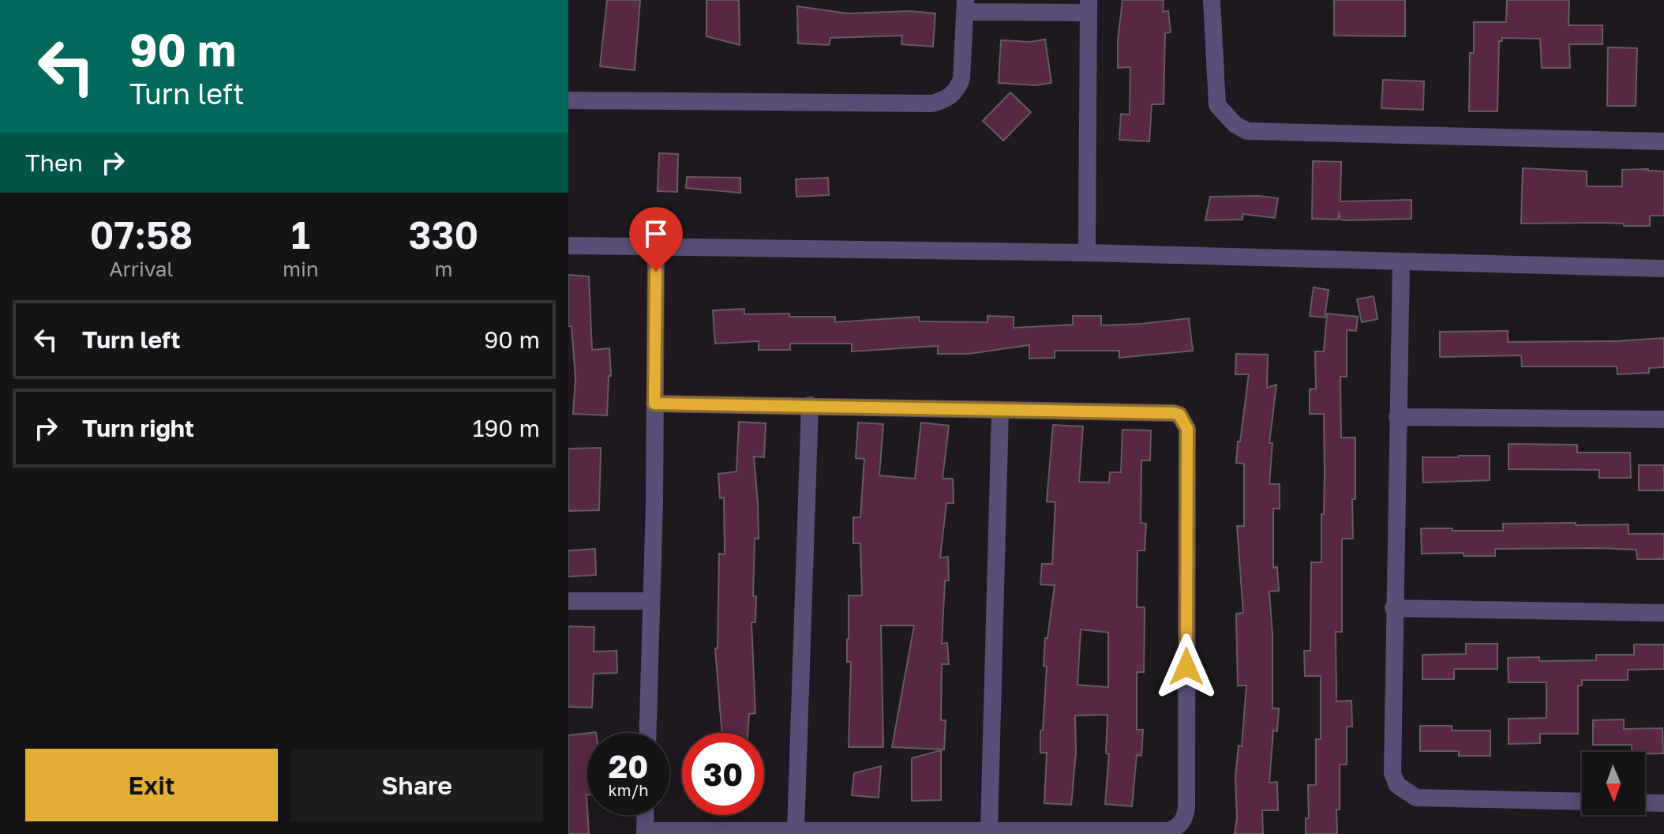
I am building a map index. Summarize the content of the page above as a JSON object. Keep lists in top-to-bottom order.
{
  "north": "bottom",
  "page": {
    "turn": ["90 m", "Turn left"],
    "then": "Then",
    "eta": [
      "07:58",
      "Arrival",
      "1",
      "min",
      "330",
      "m"
    ],
    "list": [
      {
        "name": "Turn left",
        "value": "90 m"
      },
      {
        "name": "Turn right",
        "value": "190 m"
      }
    ],
    "speed": "20 km/h",
    "limit": "30",
    "buttons": ["Exit", "Share"]
  }
}
